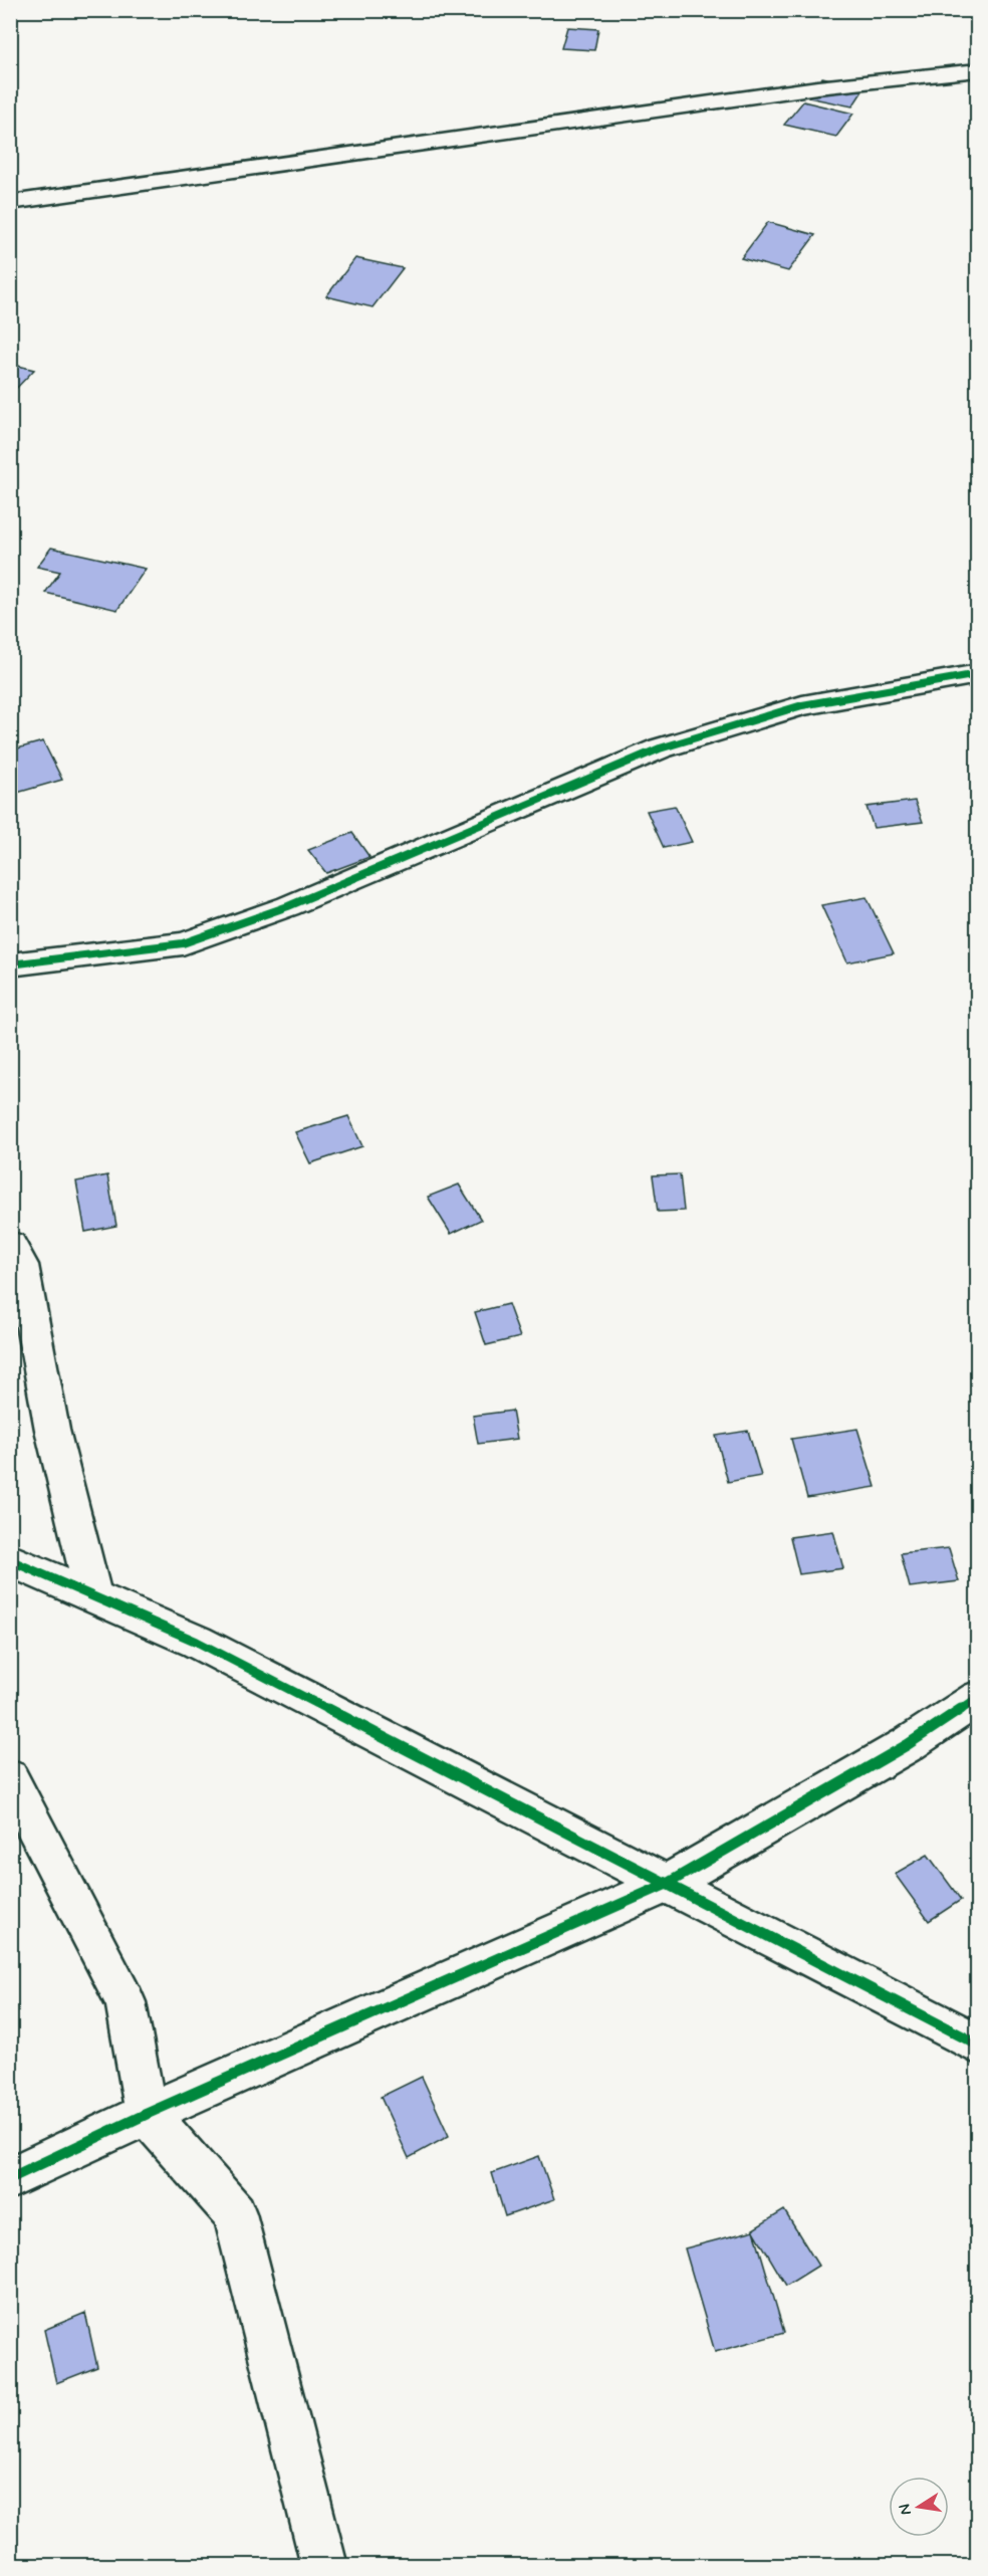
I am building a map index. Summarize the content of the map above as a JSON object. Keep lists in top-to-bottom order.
{
  "north": "left"
}
